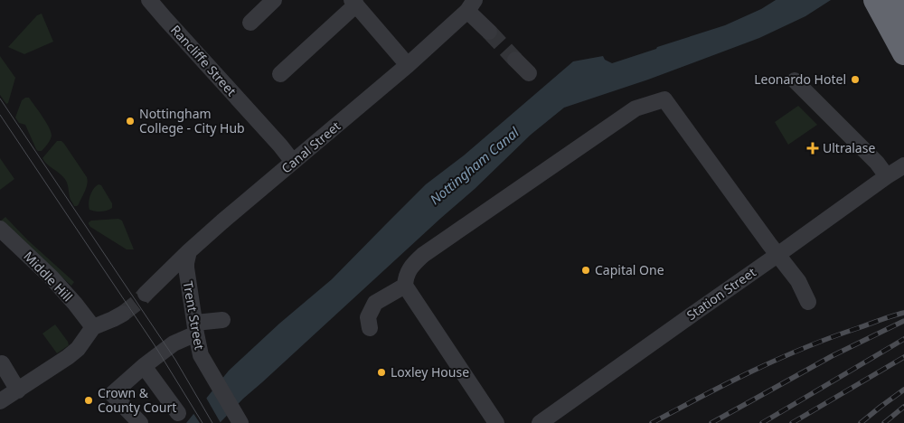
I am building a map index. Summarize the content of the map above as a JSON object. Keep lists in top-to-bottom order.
{
  "streets": {
    "street": [
      "Rancliffe Street",
      "Canal Street",
      "Middle Hill",
      "Station Street",
      "Trent Street"
    ]
  },
  "crossings": [
    ["Rancliffe Street", "Canal Street"],
    ["Canal Street", "Trent Street"]
  ],
  "water": ["Nottingham Canal"],
  "places": {
    "other": [
      "Leonardo Hotel",
      "Nottingham College - City Hub",
      "Capital One",
      "Loxley House",
      "Crown & County Court"
    ],
    "health": ["Ultralase"]
  }
}
